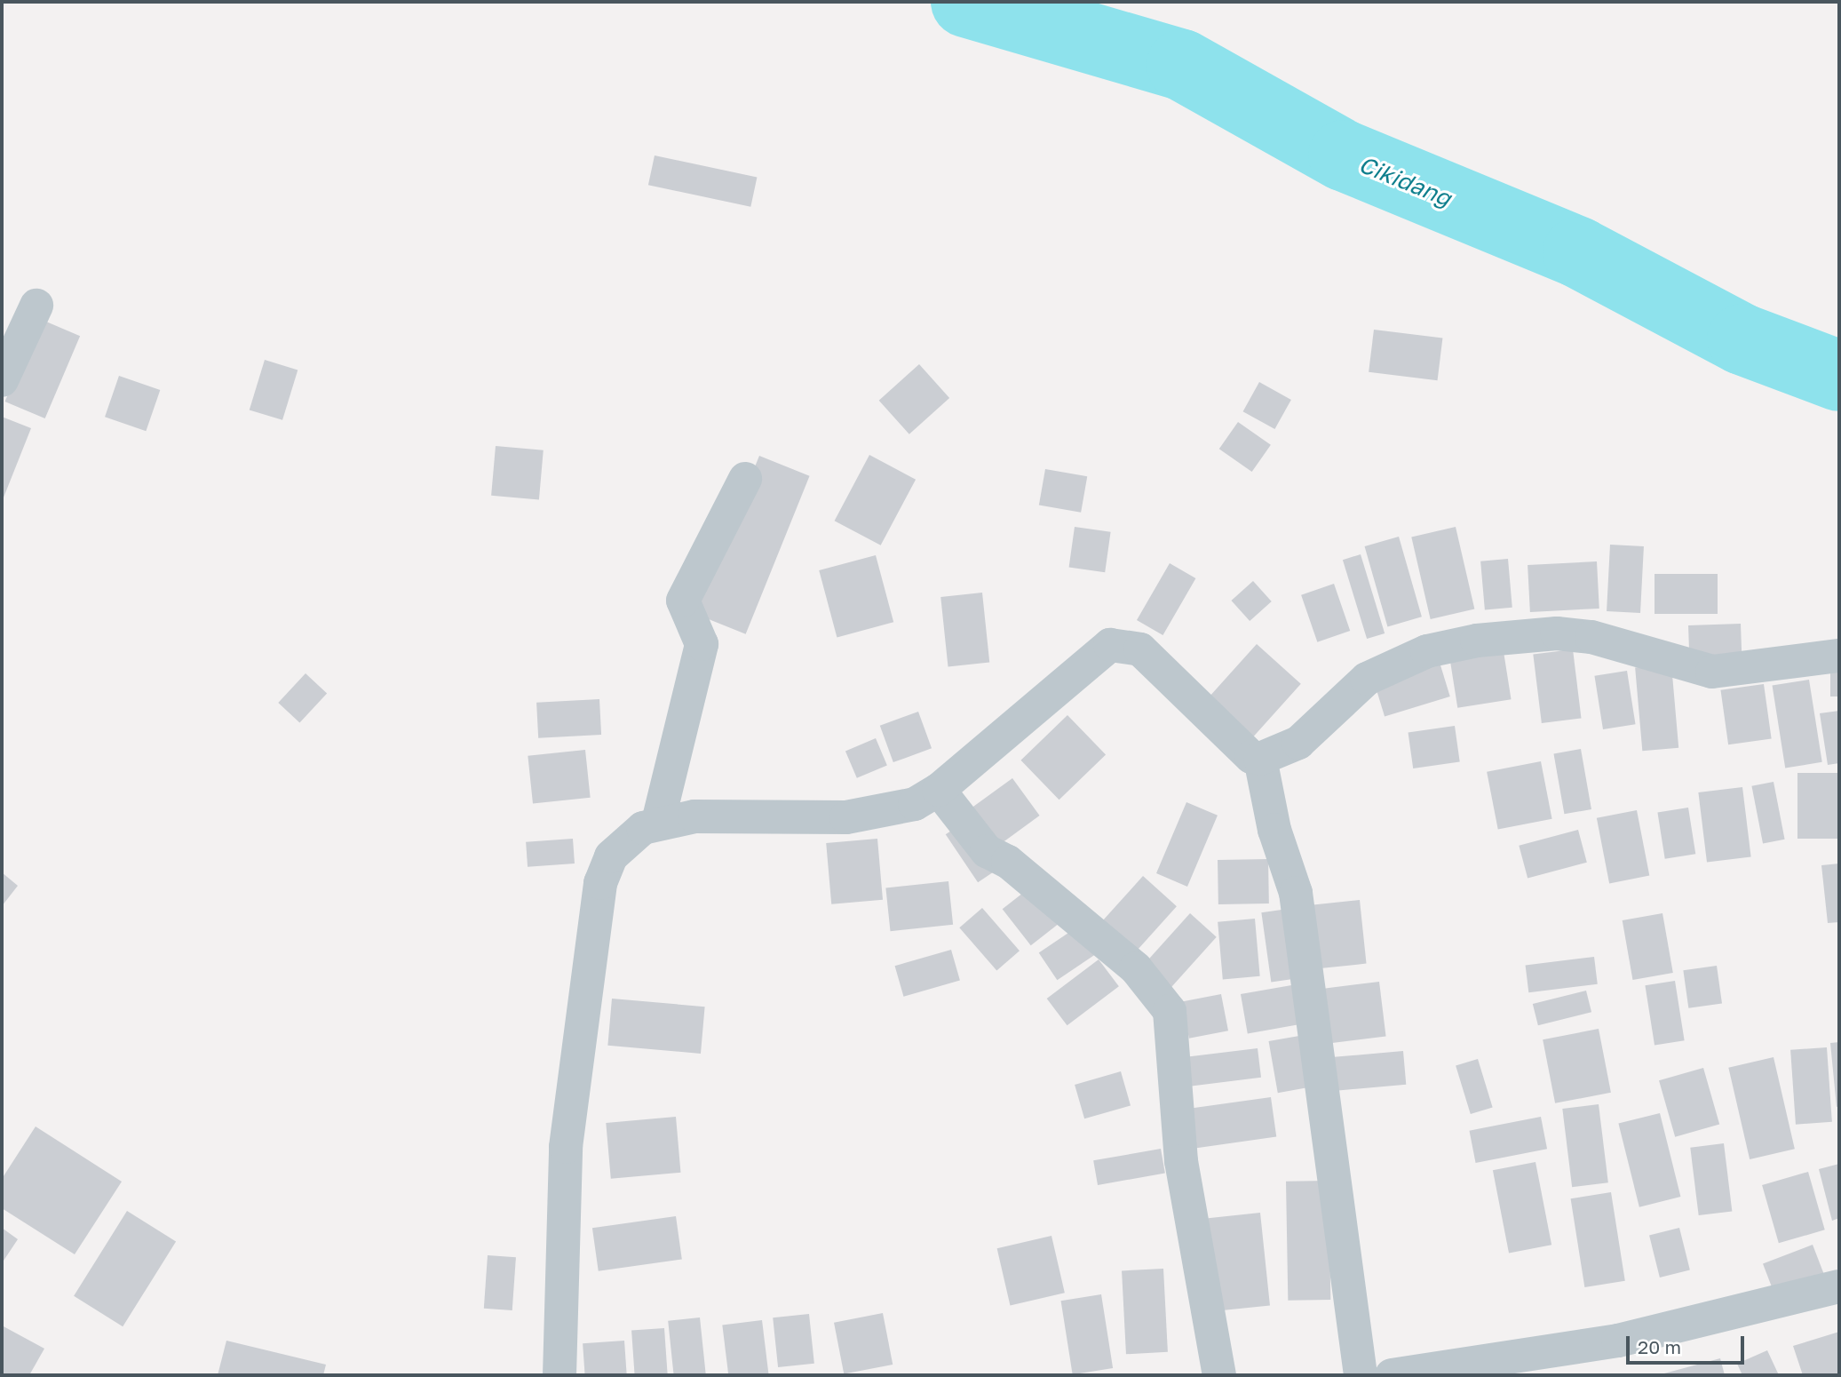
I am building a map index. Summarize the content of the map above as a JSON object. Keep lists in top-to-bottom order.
{
  "water": ["Cikidang"],
  "scale_bar": "20 m"
}
